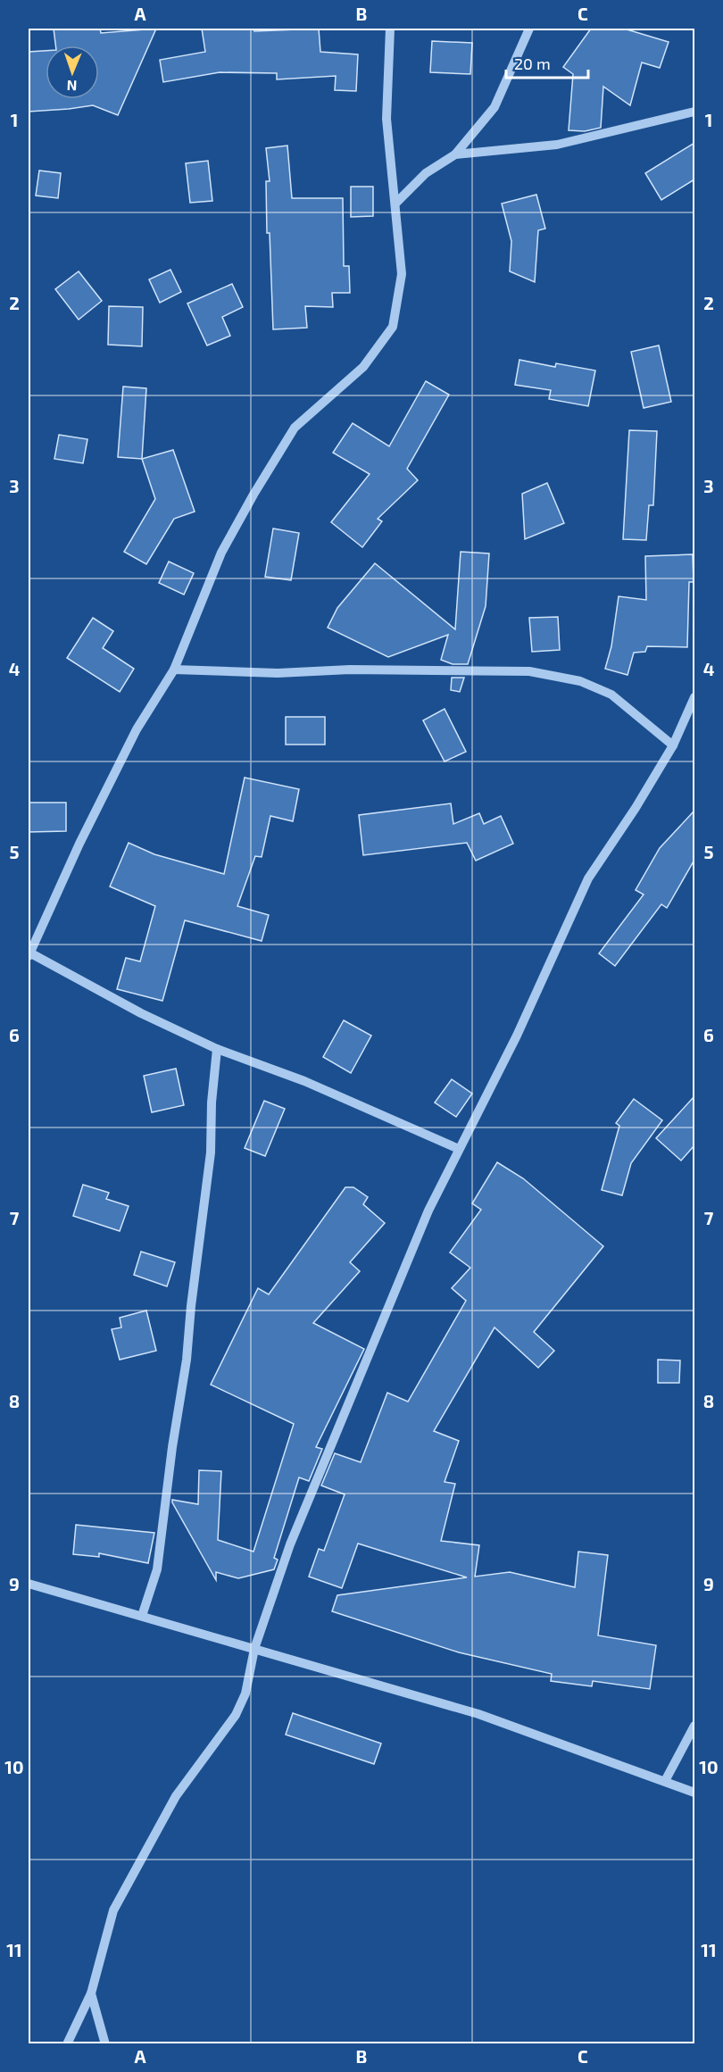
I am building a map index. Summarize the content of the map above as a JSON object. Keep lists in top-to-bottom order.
{
  "scale_bar": "20 m",
  "north": "bottom",
  "grid": {
    "columns": ["A", "B", "C"],
    "rows": [
      "1",
      "2",
      "3",
      "4",
      "5",
      "6",
      "7",
      "8",
      "9",
      "10",
      "11"
    ]
  }
}
